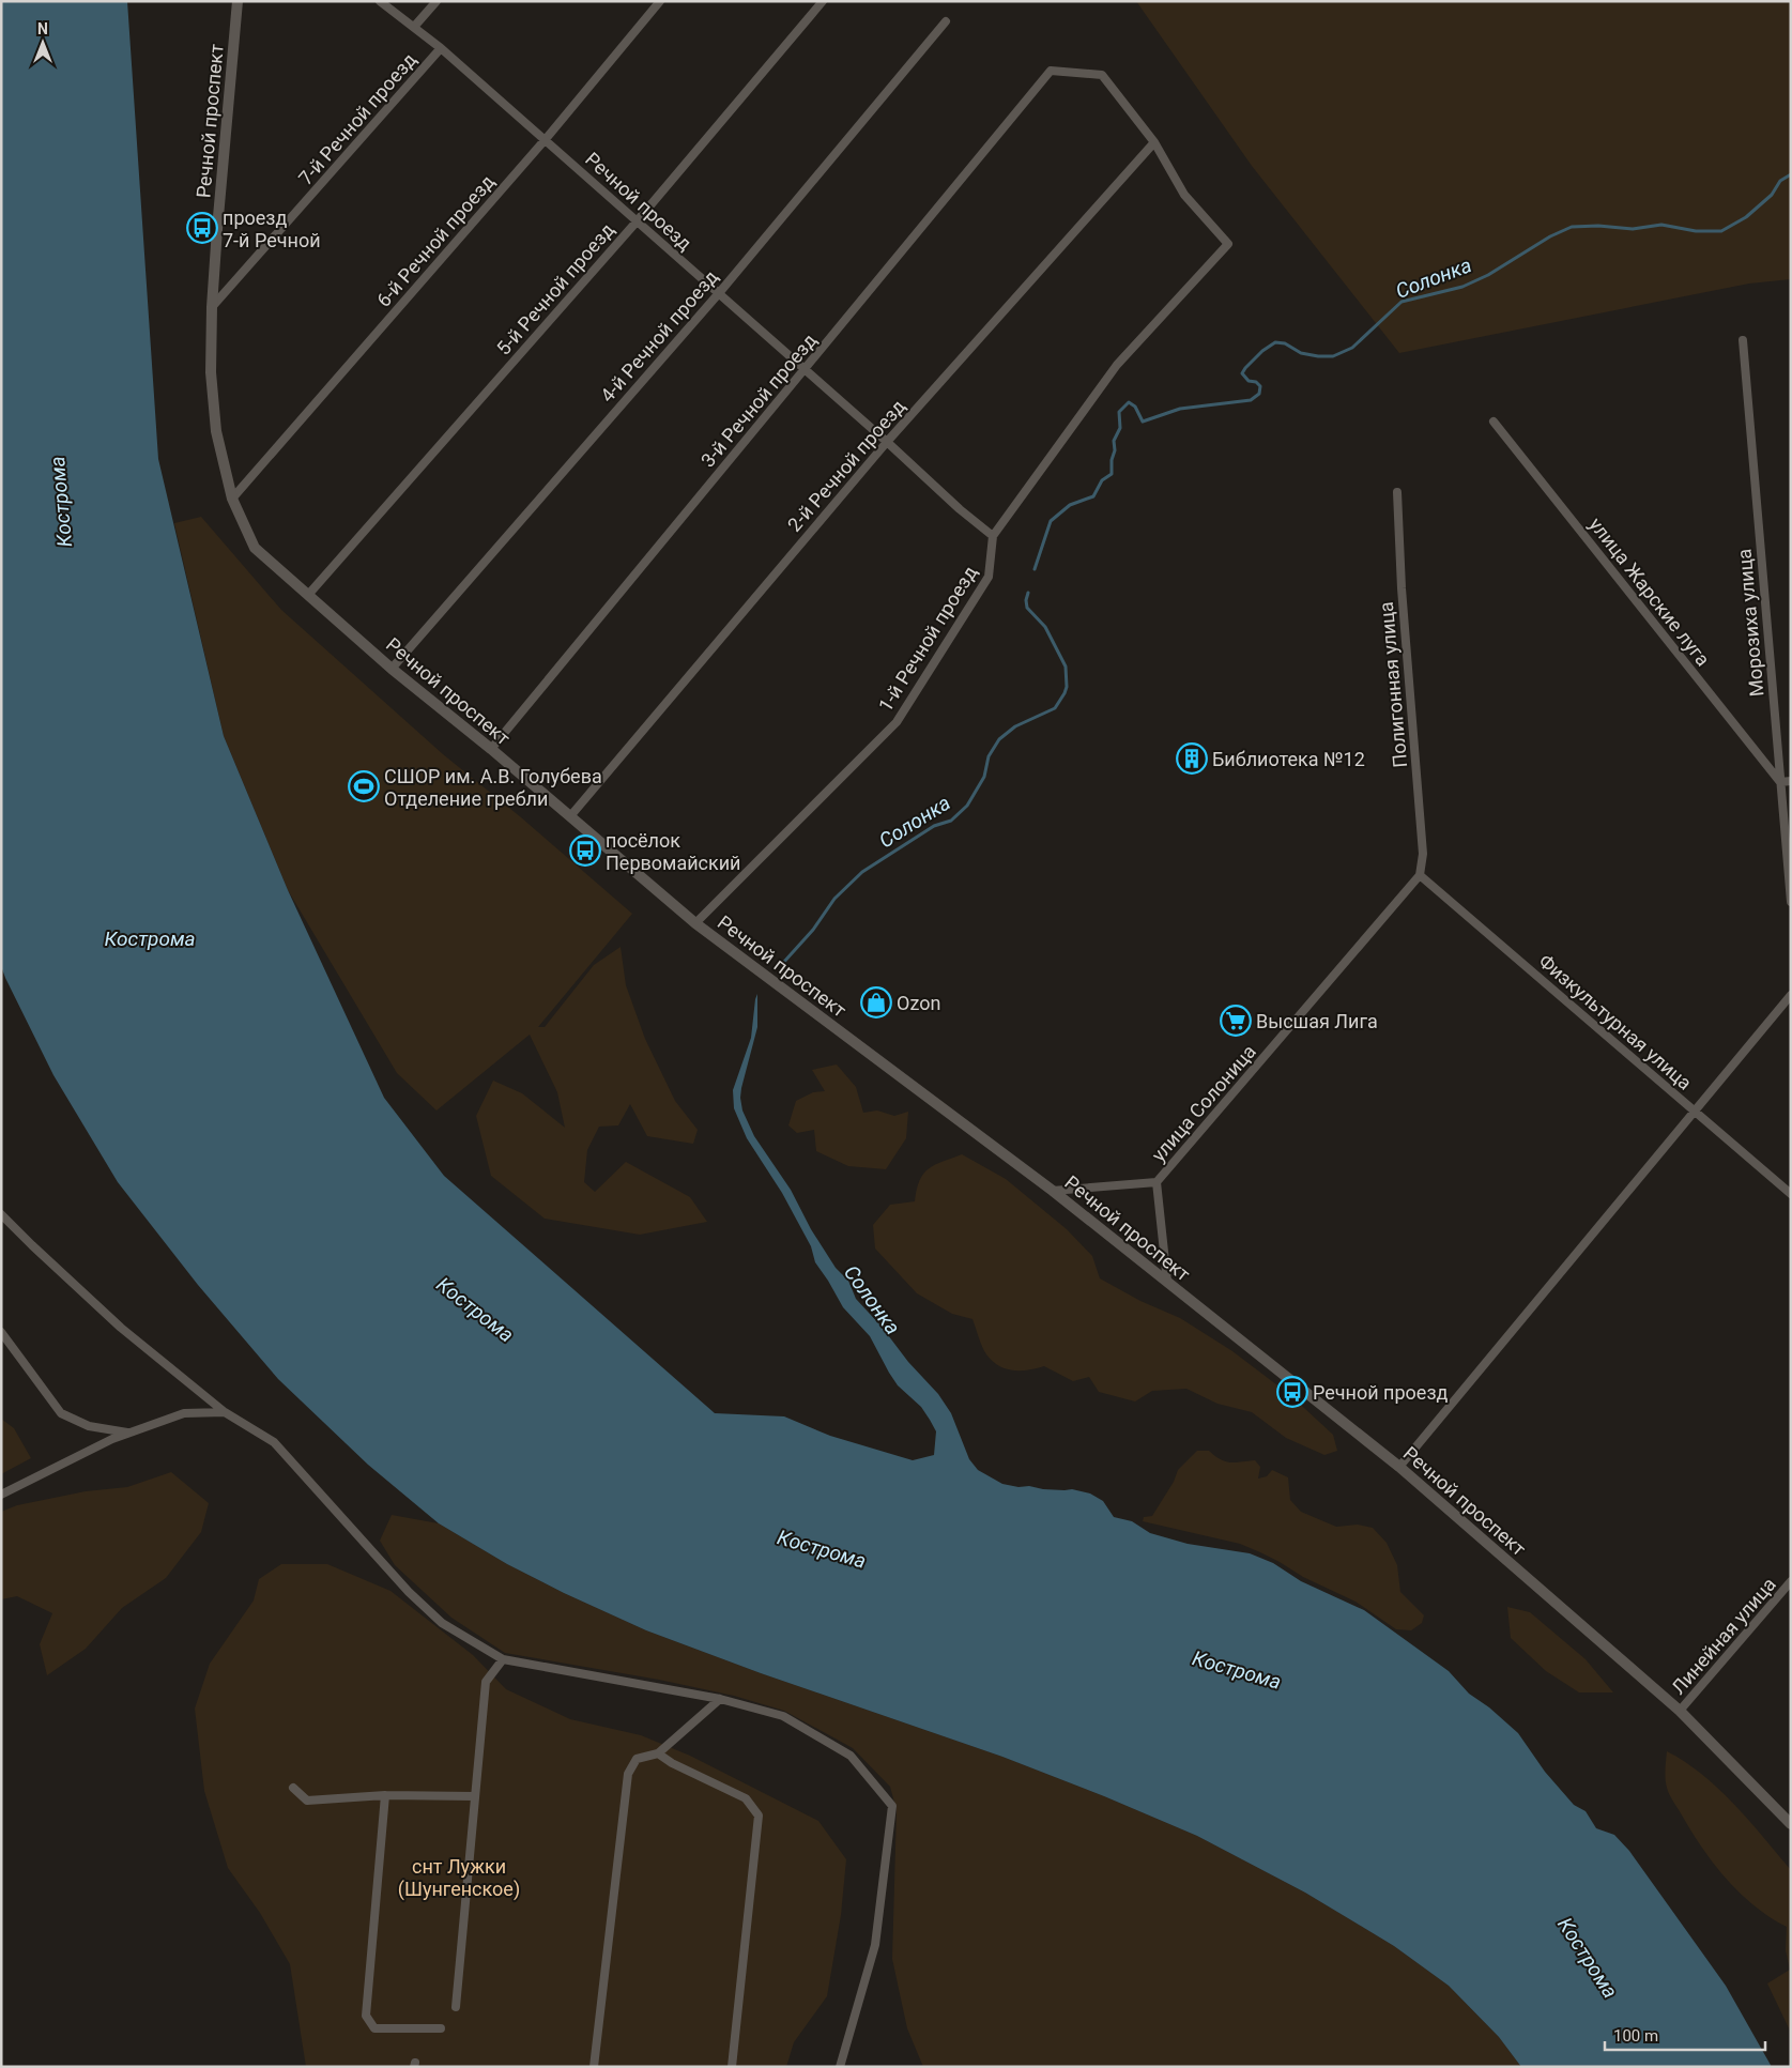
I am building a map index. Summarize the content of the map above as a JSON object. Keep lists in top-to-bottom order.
{
  "streets": {
    "street": [
      "7-й Речной проезд",
      "Речной проспект",
      "Речной проезд",
      "6-й Речной проезд",
      "5-й Речной проезд",
      "4-й Речной проезд",
      "3-й Речной проезд",
      "2-й Речной проезд",
      "улица Жарские луга",
      "Морозиха улица",
      "1-й Речной проезд",
      "Полигонная улица",
      "Физкультурная улица",
      "улица Солоница",
      "Линейная улица"
    ]
  },
  "crossings": [
    ["7-й Речной проезд", "Речной проспект"],
    ["7-й Речной проезд", "Речной проезд"],
    ["Речной проспект", "6-й Речной проезд"],
    ["Речной проспект", "5-й Речной проезд"],
    ["Речной проспект", "4-й Речной проезд"],
    ["Речной проспект", "3-й Речной проезд"],
    ["Речной проспект", "2-й Речной проезд"],
    ["Речной проспект", "1-й Речной проезд"],
    ["Речной проспект", "Линейная улица"],
    ["Речной проезд", "6-й Речной проезд"],
    ["Речной проезд", "5-й Речной проезд"],
    ["Речной проезд", "4-й Речной проезд"],
    ["Речной проезд", "3-й Речной проезд"],
    ["Речной проезд", "2-й Речной проезд"],
    ["Речной проезд", "1-й Речной проезд"],
    ["3-й Речной проезд", "2-й Речной проезд"],
    ["3-й Речной проезд", "1-й Речной проезд"],
    ["2-й Речной проезд", "1-й Речной проезд"],
    ["улица Жарские луга", "Морозиха улица"],
    ["Полигонная улица", "Физкультурная улица"],
    ["Полигонная улица", "улица Солоница"],
    ["Физкультурная улица", "улица Солоница"]
  ],
  "water": ["Солонка", "Кострома"],
  "parks": ["снт Лужки (Шунгенское)"],
  "places": {
    "bus stop": ["проезд 7-й Речной", "посёлок Первомайский", "Речной проезд"],
    "building": ["Библиотека №12"],
    "sports": ["СШОР им. А.В. Голубева Отделение гребли"],
    "shop": ["Ozon"],
    "supermarket": ["Высшая Лига"]
  },
  "scale_bar": "100 m",
  "north": "top"
}
